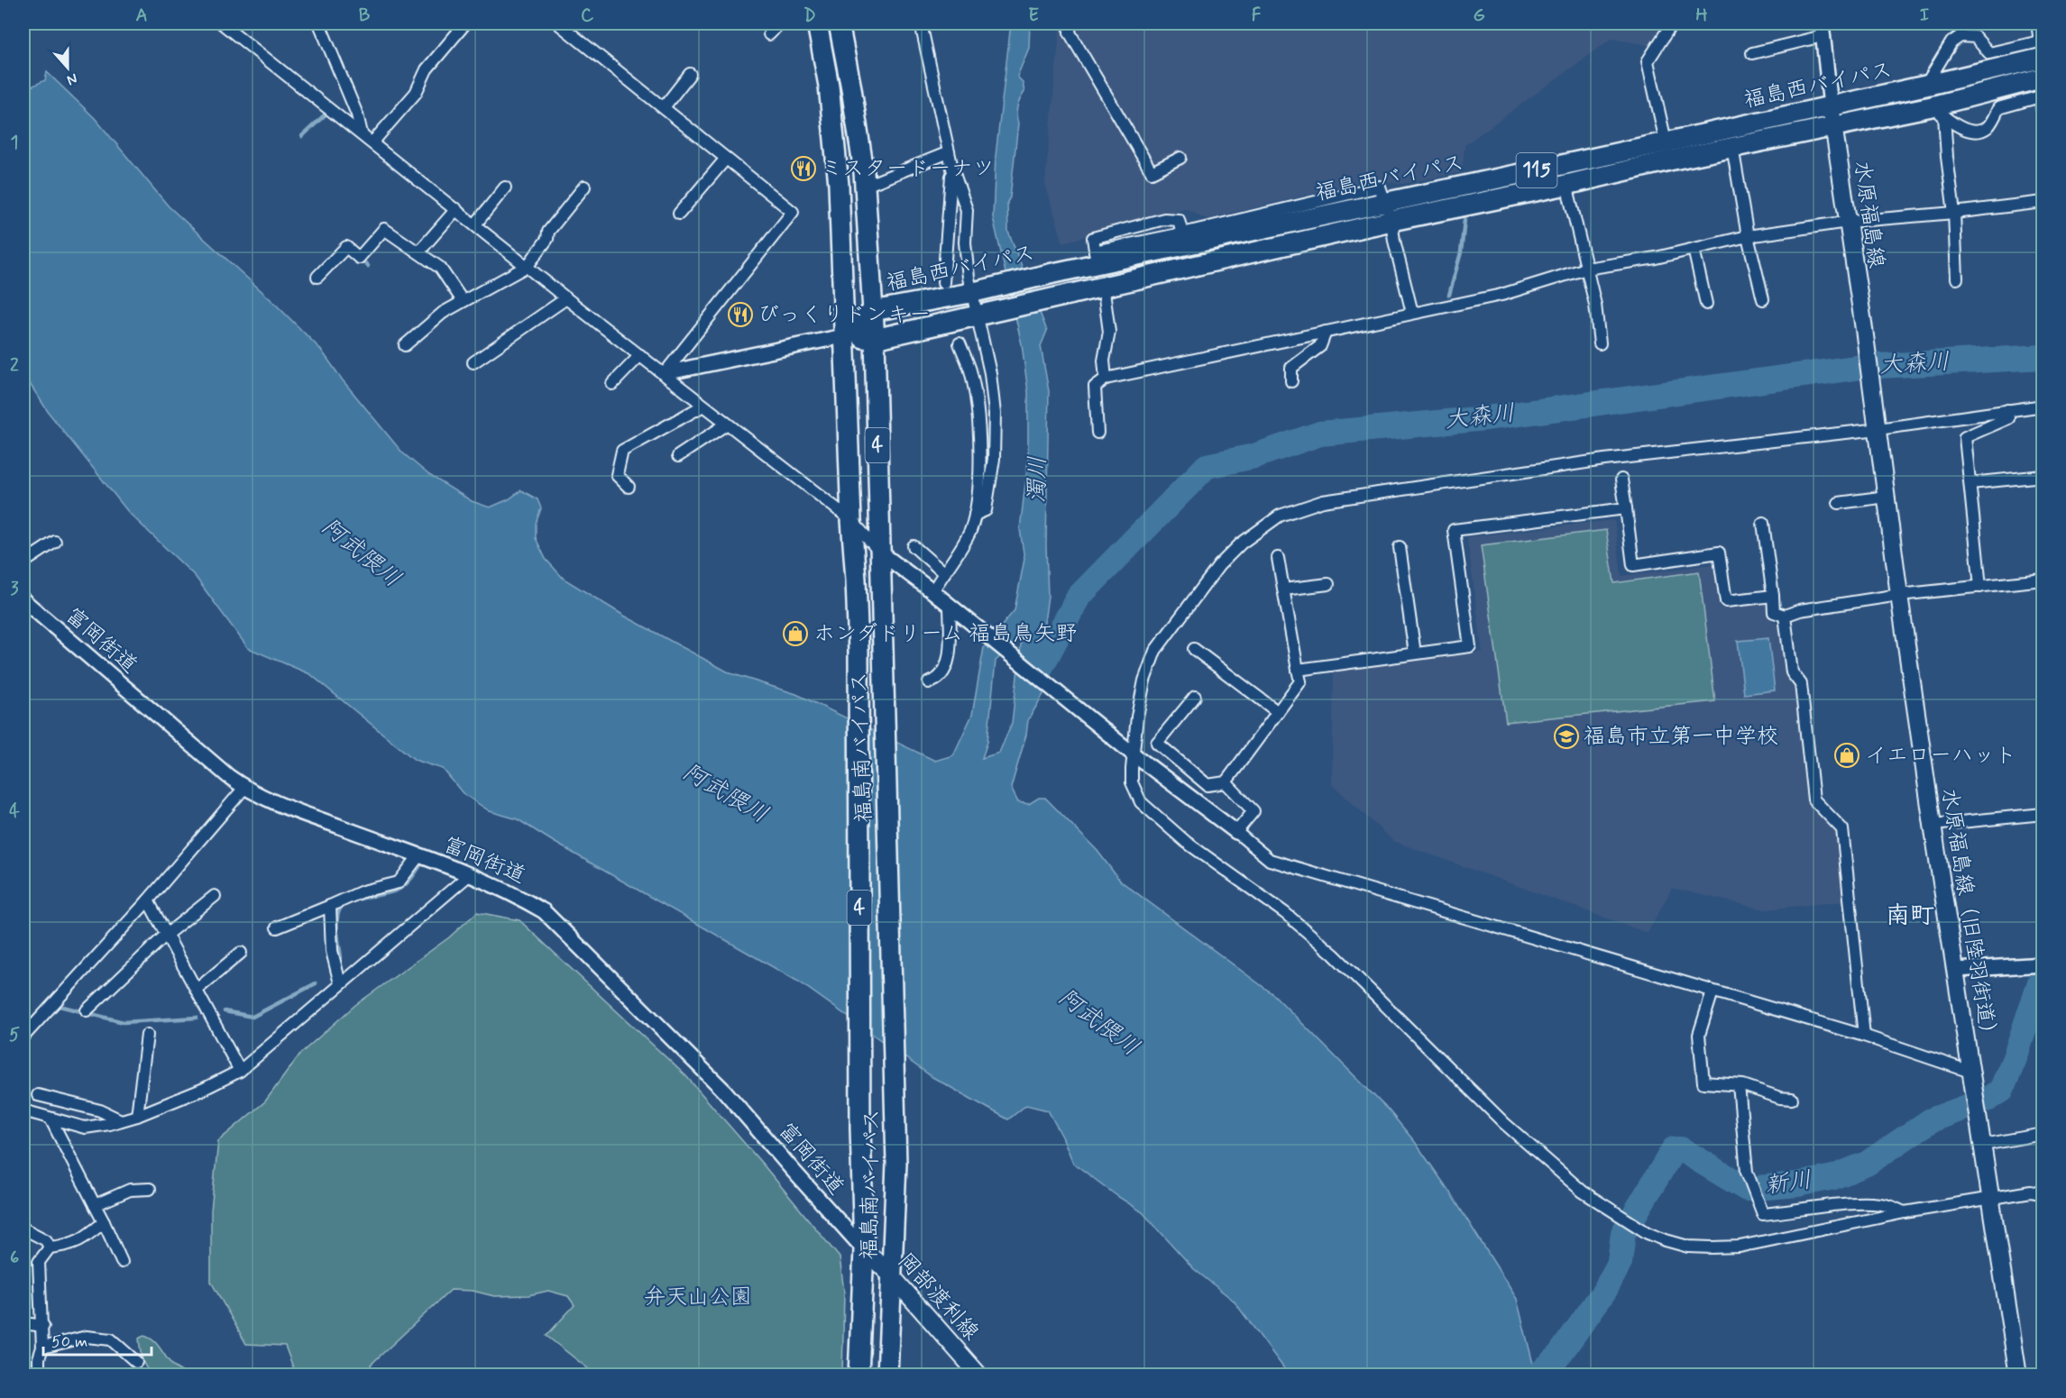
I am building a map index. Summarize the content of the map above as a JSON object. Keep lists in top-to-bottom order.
{
  "streets": {
    "highway": [
      "福島西バイパス",
      "115",
      "4",
      "福島南バイパス"
    ],
    "main road": ["水原福島線", "水原福島線（旧陸羽街道）", "岡部渡利線"],
    "street": ["富岡街道"]
  },
  "crossings": [
    ["福島西バイパス", "水原福島線"],
    ["福島西バイパス", "福島南バイパス"],
    ["水原福島線", "水原福島線（旧陸羽街道）"],
    ["富岡街道", "福島南バイパス"],
    ["富岡街道", "岡部渡利線"],
    ["福島南バイパス", "岡部渡利線"]
  ],
  "districts": ["南町"],
  "water": [
    "大森川",
    "濁川",
    "阿武隈川",
    "新川"
  ],
  "parks": ["弁天山公園"],
  "places": {
    "restaurant": ["ミスタードーナツ", "びっくりドンキー"],
    "shop": ["ホンダドリーム 福島鳥矢野", "イエローハット"],
    "school or university": ["福島市立第一中学校"]
  },
  "scale_bar": "50 m",
  "north": "bottom",
  "grid": {
    "columns": [
      "A",
      "B",
      "C",
      "D",
      "E",
      "F",
      "G",
      "H",
      "I"
    ],
    "rows": [
      "1",
      "2",
      "3",
      "4",
      "5",
      "6"
    ]
  }
}
